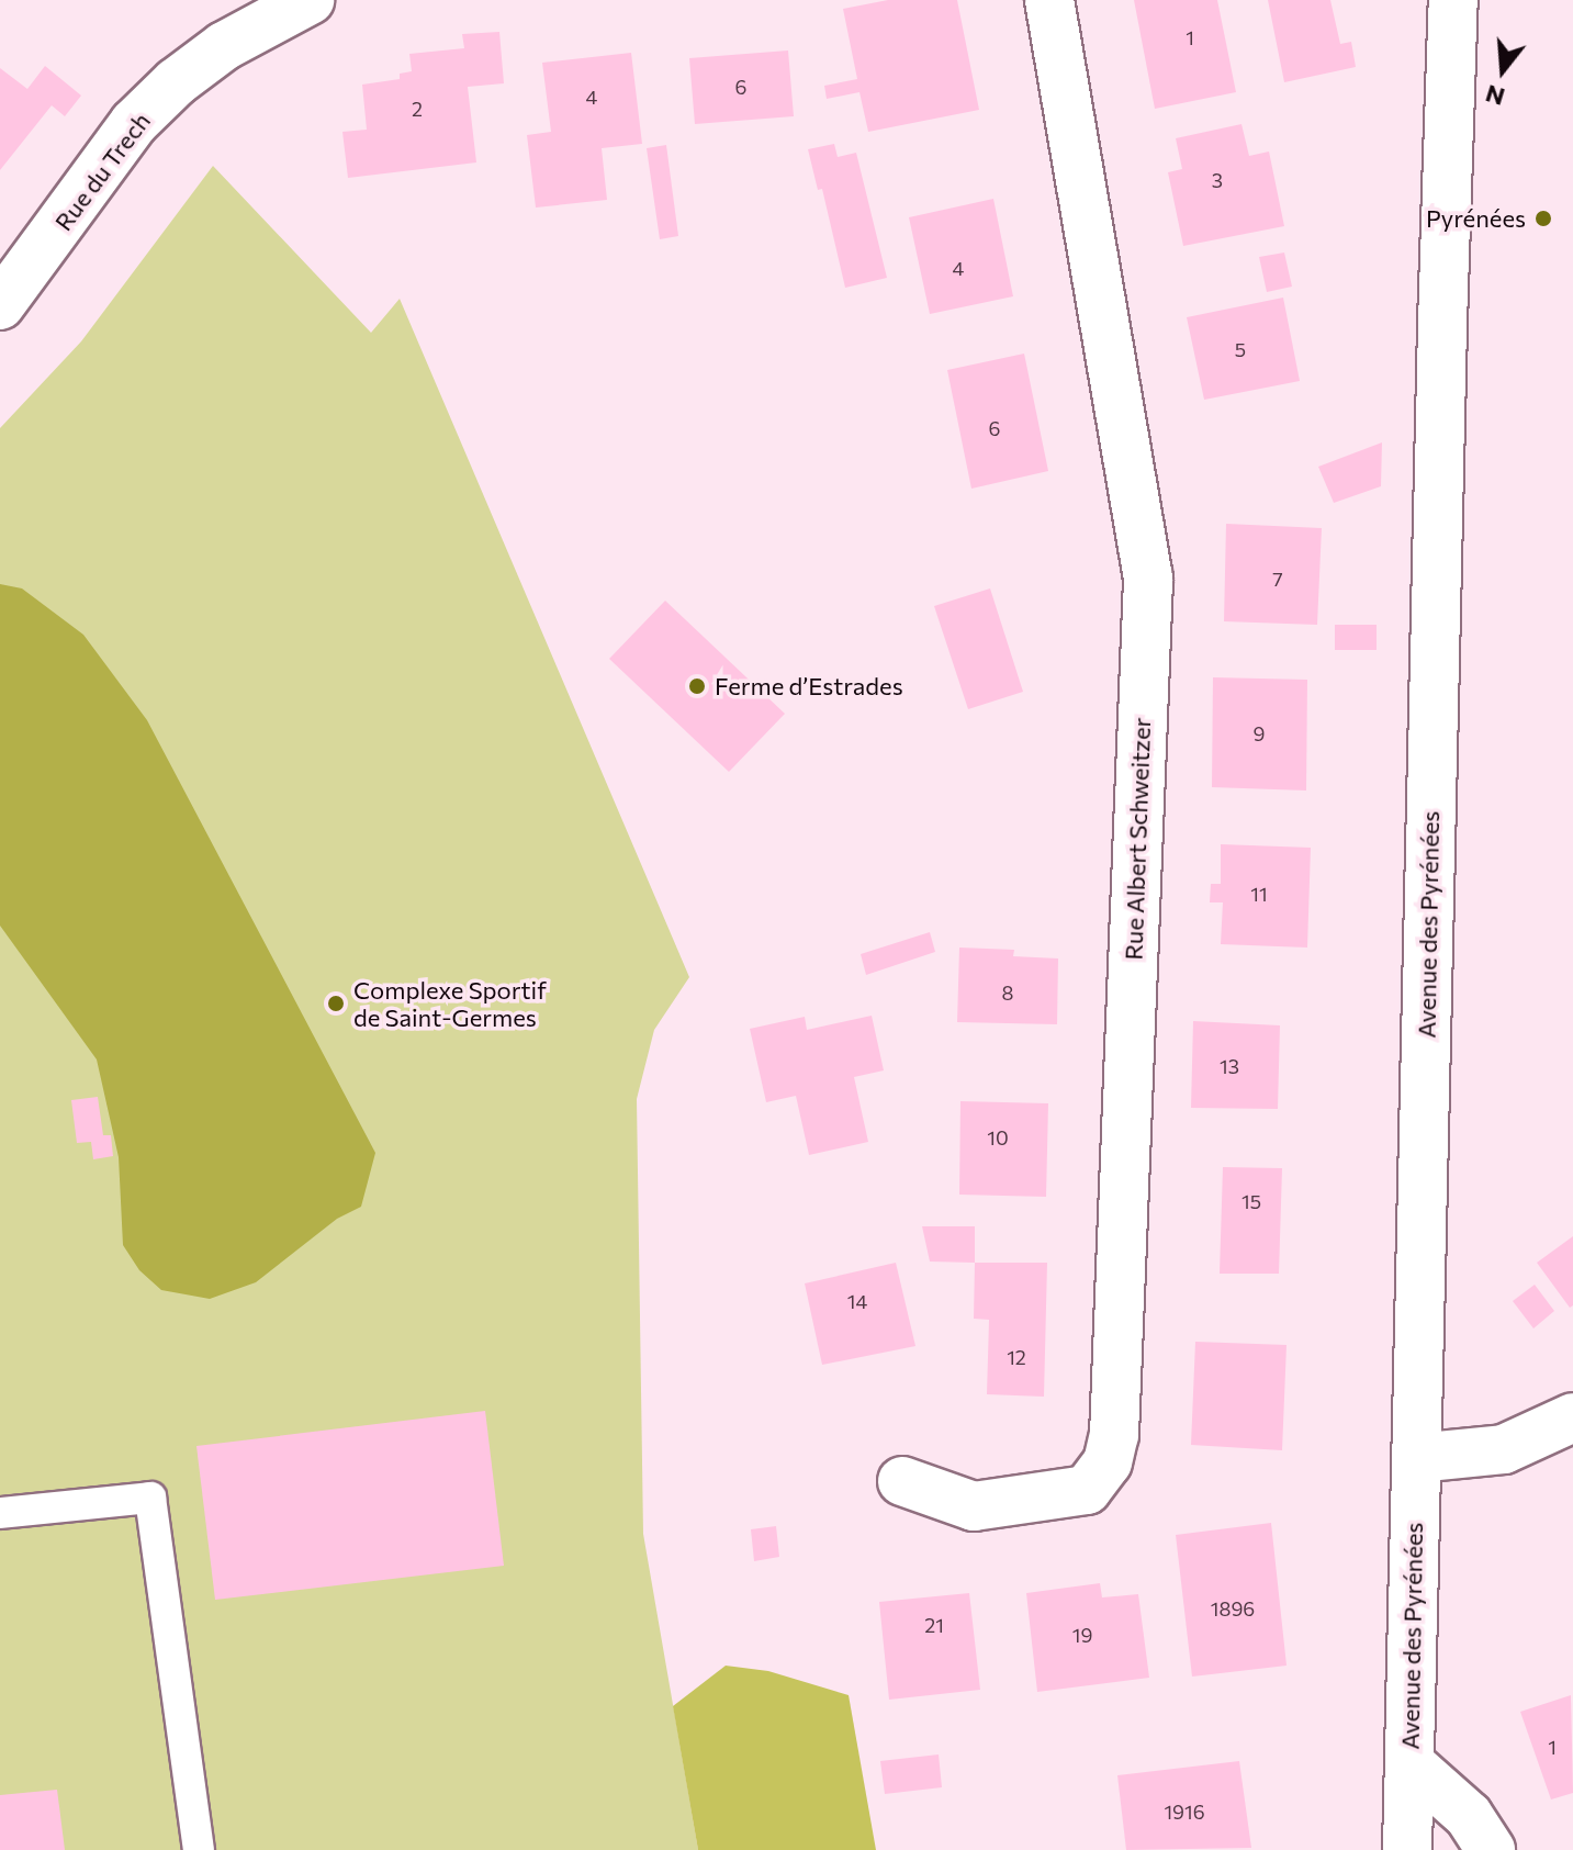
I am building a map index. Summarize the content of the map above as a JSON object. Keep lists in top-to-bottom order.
{
  "streets": {
    "street": ["Rue du Trech", "Rue Albert Schweitzer", "Avenue des Pyrénées"]
  },
  "places": ["Pyrénées", "Ferme d’Estrades", "Complexe Sportif de Saint-Germes"],
  "house_numbers": [
    "1",
    "6",
    "4",
    "2",
    "3",
    "4",
    "5",
    "6",
    "7",
    "9",
    "11",
    "8",
    "13",
    "10",
    "15",
    "14",
    "12",
    "1896",
    "21",
    "19",
    "1",
    "1916"
  ],
  "north": "bottom"
}
